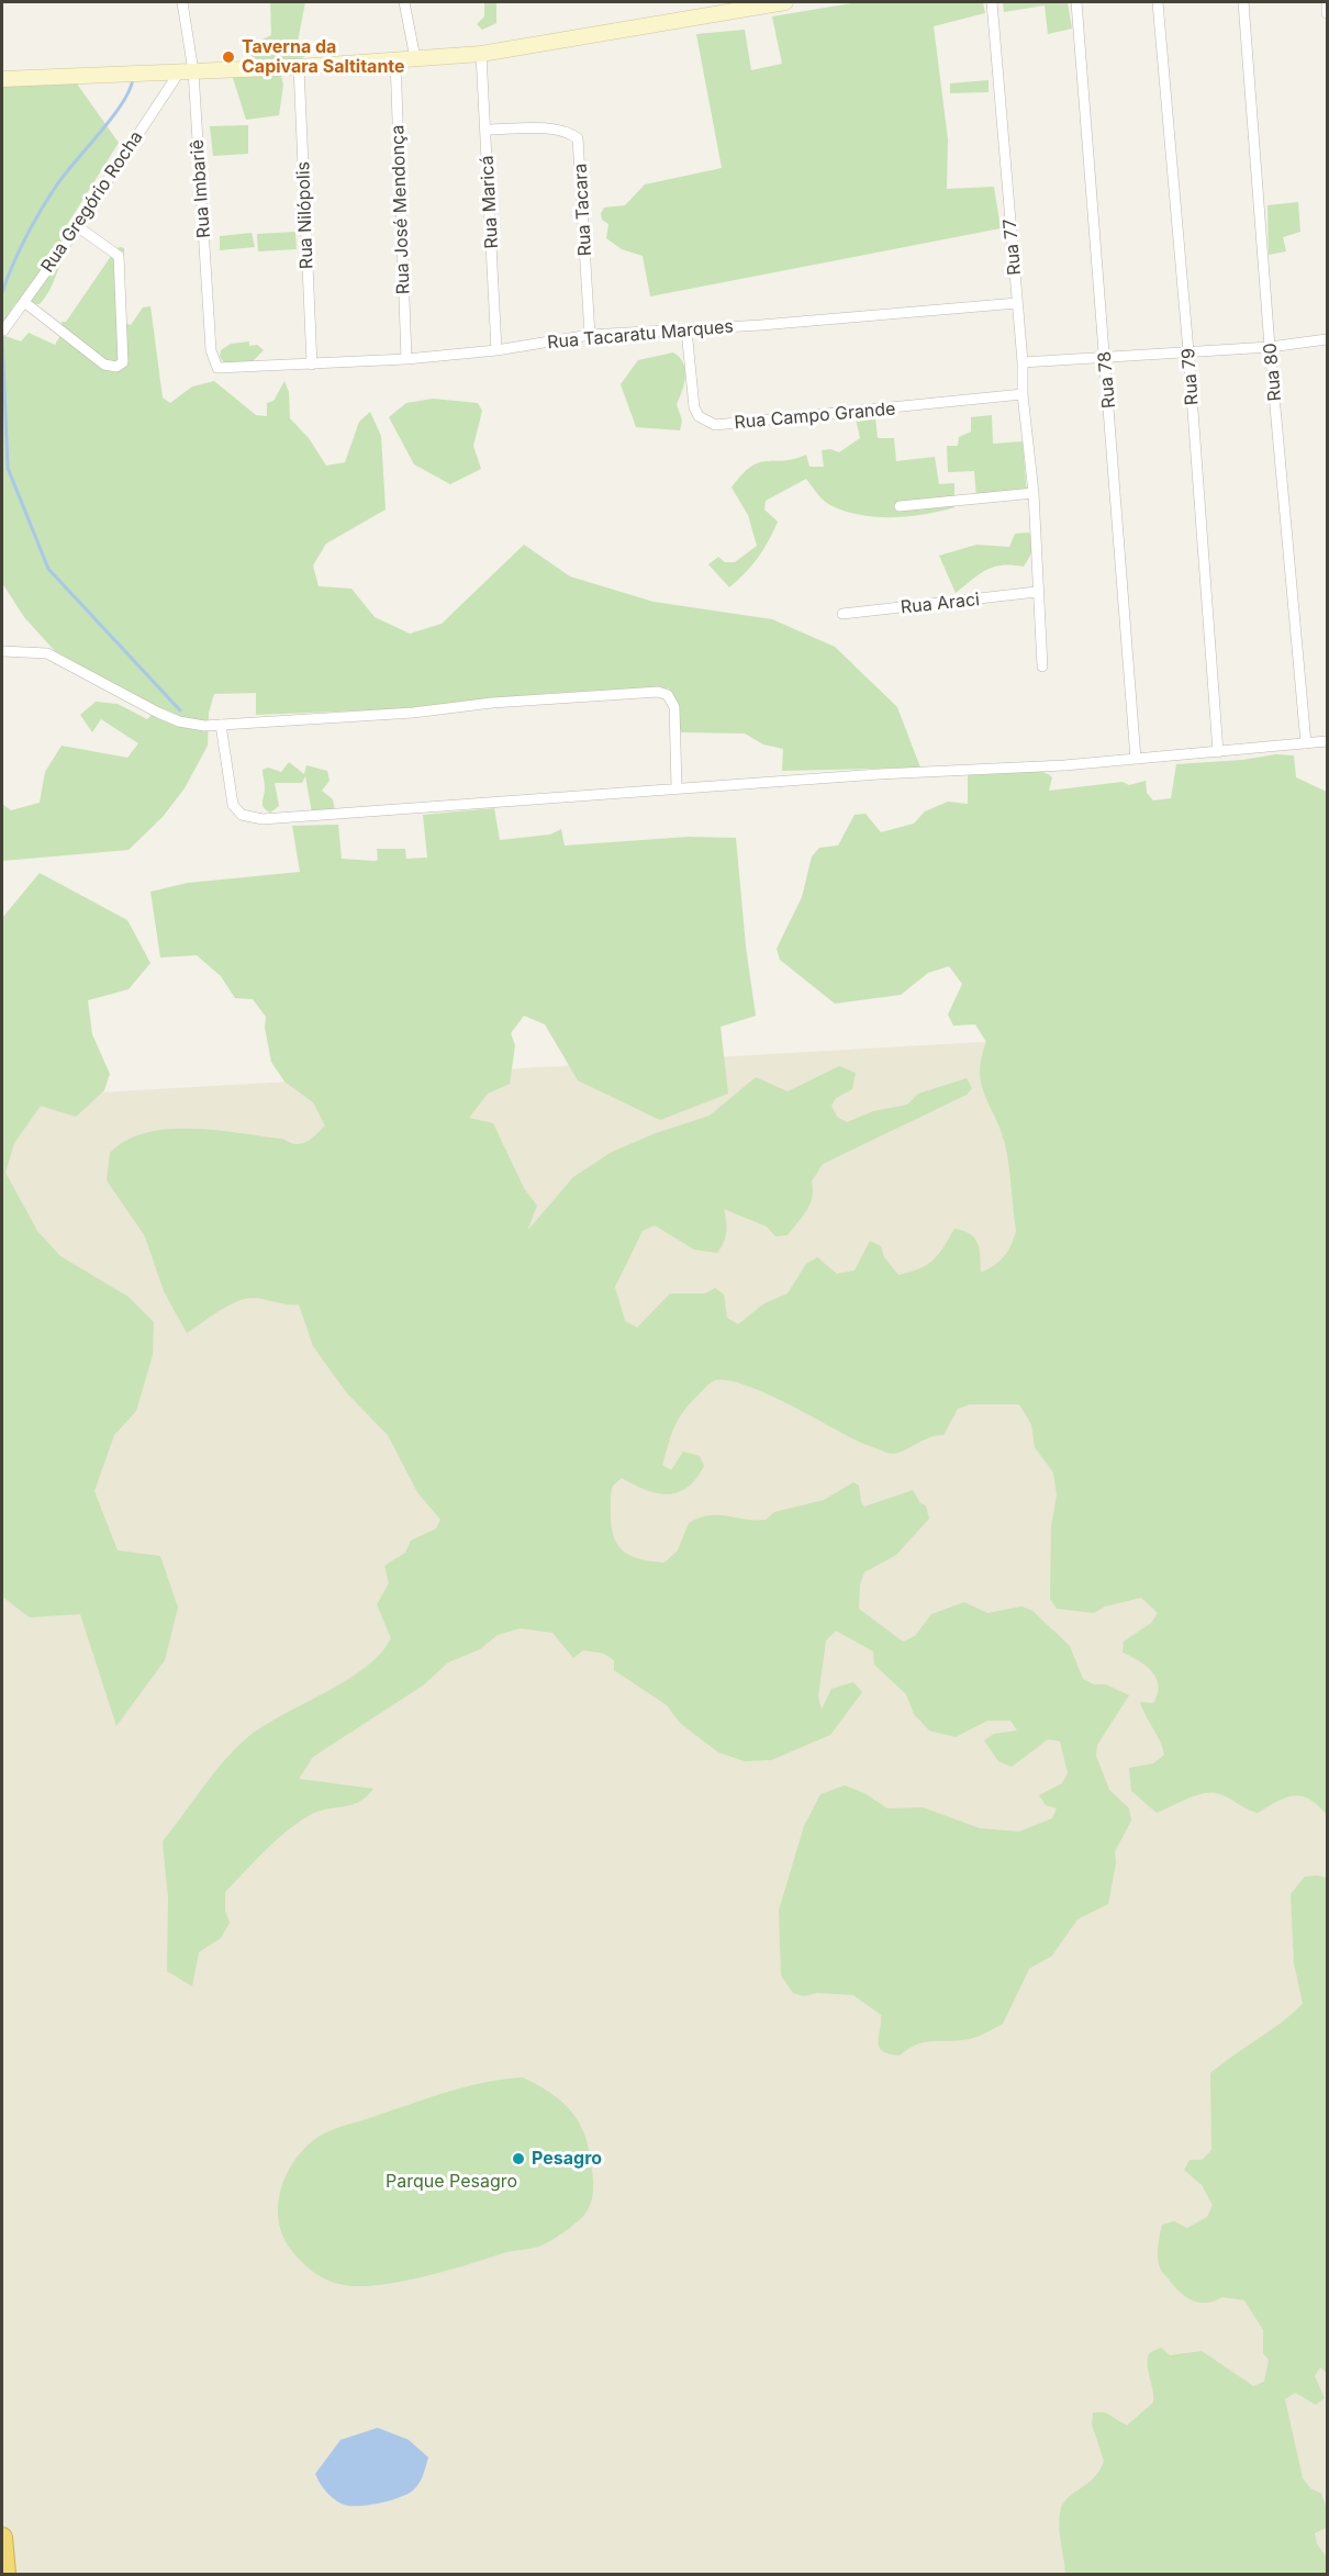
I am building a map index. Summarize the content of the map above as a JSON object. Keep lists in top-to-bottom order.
{
  "streets": {
    "street": [
      "Rua Imbariê",
      "Rua Gregório Rocha",
      "Rua Maricá",
      "Rua José Mendonça",
      "Rua Tacara",
      "Rua Nilópolis",
      "Rua 77",
      "Rua Tacaratu Marques",
      "Rua 80",
      "Rua 79",
      "Rua 78",
      "Rua Campo Grande",
      "Rua Araci"
    ]
  },
  "crossings": [
    ["Rua Imbariê", "Rua Gregório Rocha"],
    ["Rua Imbariê", "Rua Tacaratu Marques"],
    ["Rua Maricá", "Rua Tacara"],
    ["Rua Maricá", "Rua Tacaratu Marques"],
    ["Rua José Mendonça", "Rua Tacaratu Marques"],
    ["Rua Tacara", "Rua Tacaratu Marques"],
    ["Rua Nilópolis", "Rua Tacaratu Marques"],
    ["Rua 77", "Rua Tacaratu Marques"],
    ["Rua 77", "Rua Campo Grande"],
    ["Rua 77", "Rua Araci"],
    ["Rua Tacaratu Marques", "Rua Campo Grande"]
  ],
  "parks": ["Parque Pesagro"],
  "places": ["Taverna da Capivara Saltitante", "Pesagro"]
}
